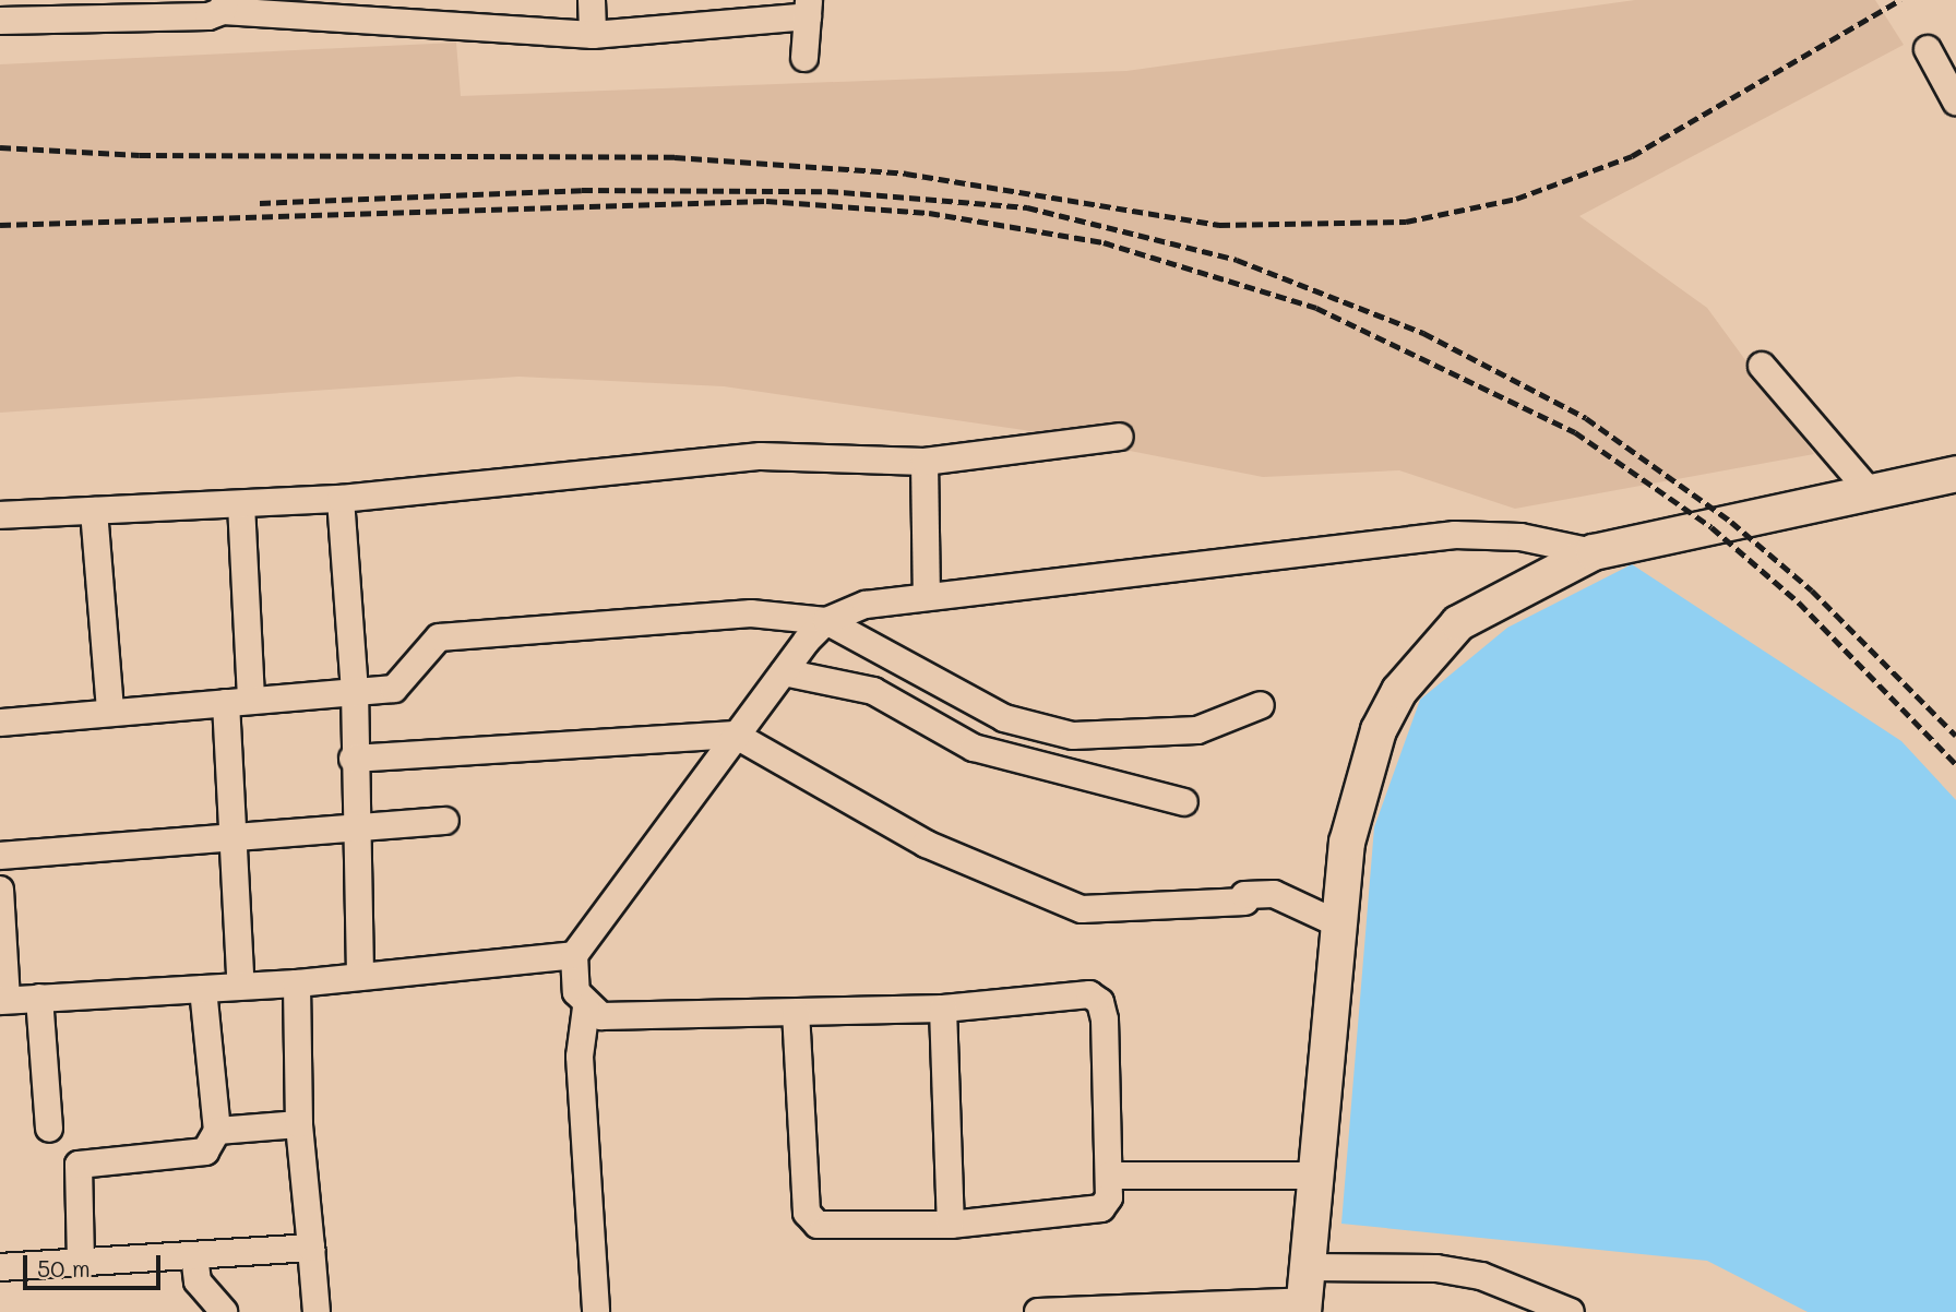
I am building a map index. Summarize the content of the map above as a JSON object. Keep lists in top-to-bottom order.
{
  "scale_bar": "50 m"
}
